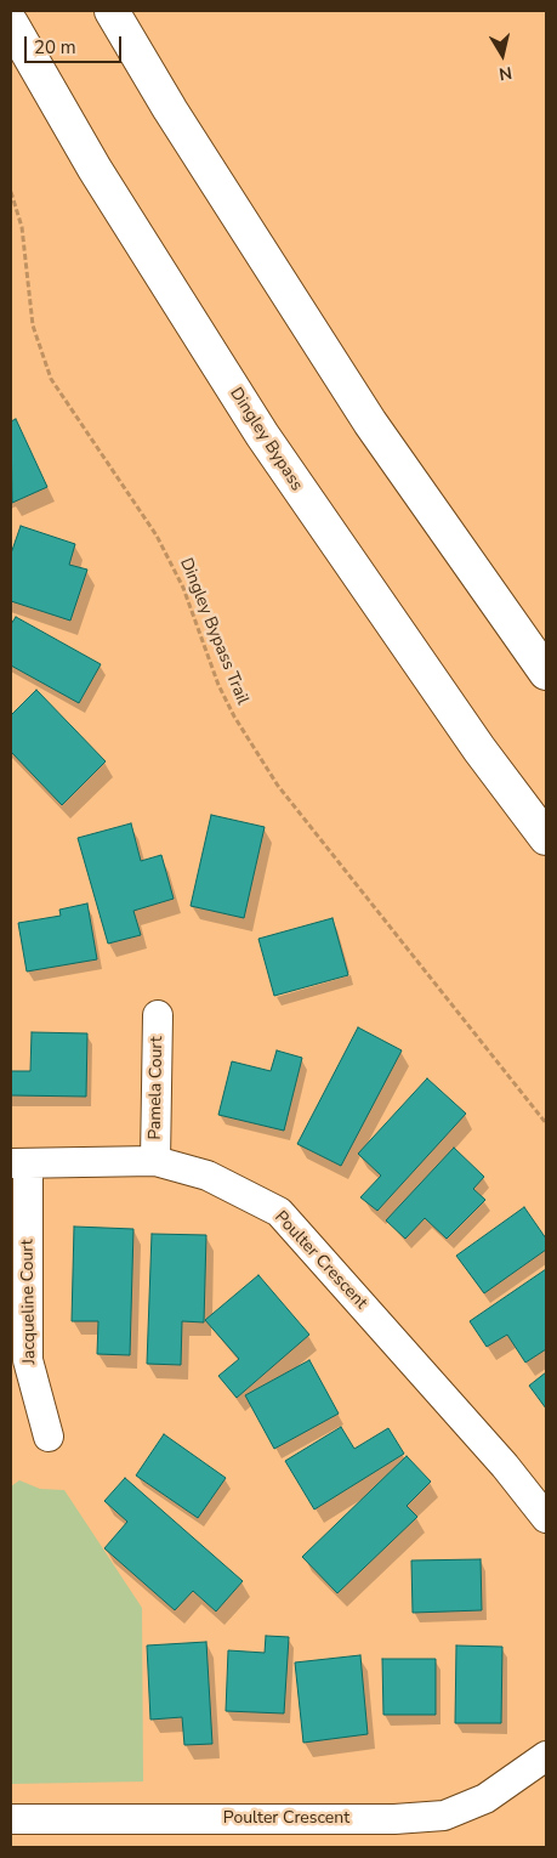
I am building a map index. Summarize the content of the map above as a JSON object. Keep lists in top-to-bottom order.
{
  "streets": {
    "highway": ["Dingley Bypass"],
    "street": ["Pamela Court", "Poulter Crescent", "Jacqueline Court"],
    "path": ["Dingley Bypass Trail"]
  },
  "crossings": [
    ["Pamela Court", "Poulter Crescent"],
    ["Poulter Crescent", "Jacqueline Court"]
  ],
  "scale_bar": "20 m",
  "north": "bottom"
}
